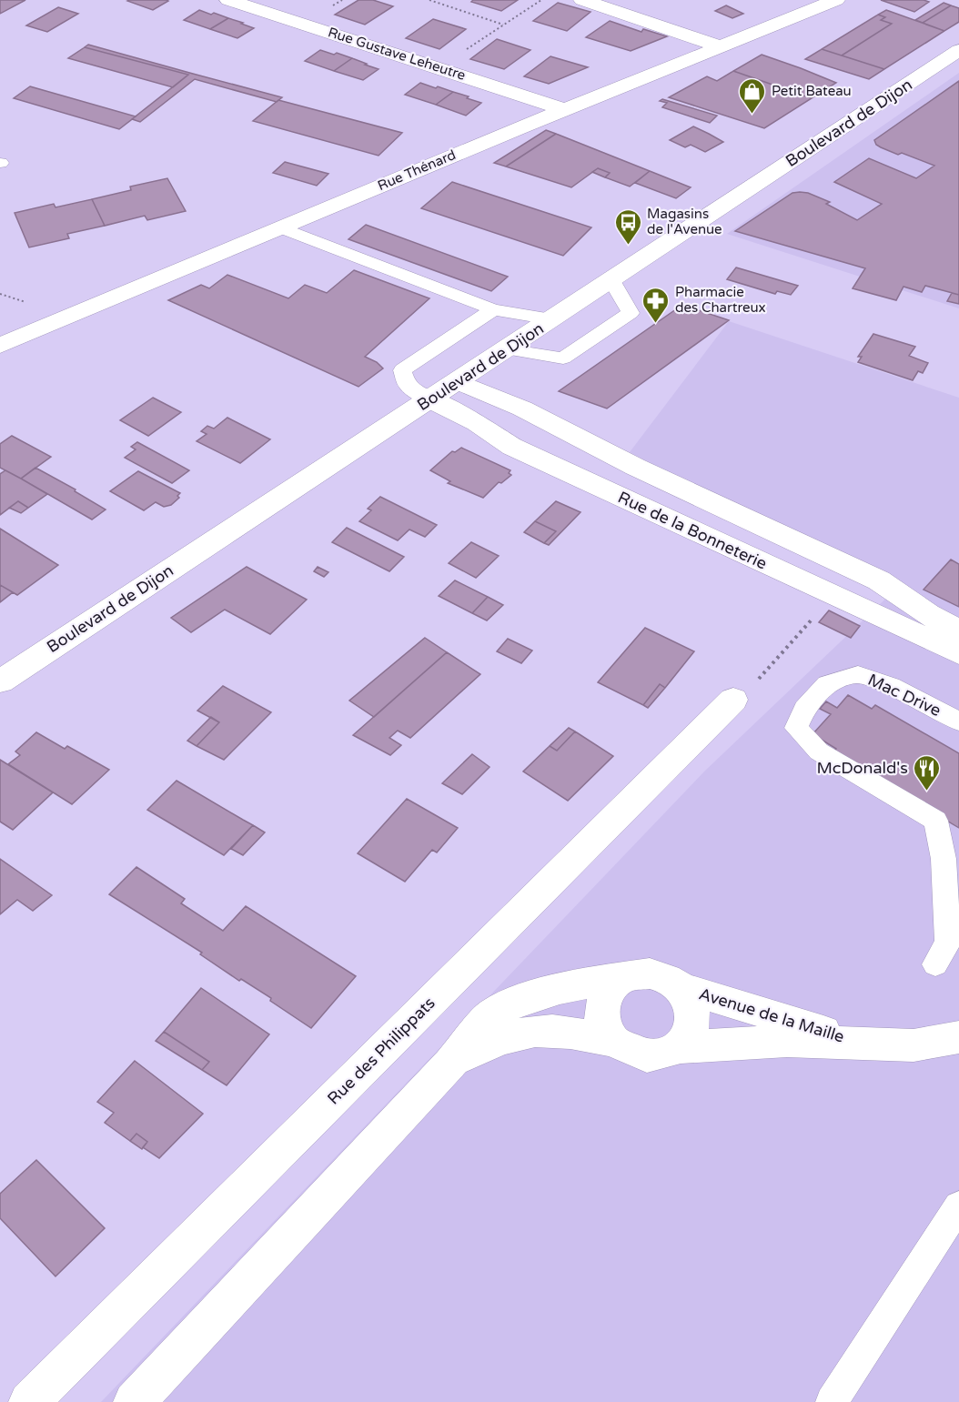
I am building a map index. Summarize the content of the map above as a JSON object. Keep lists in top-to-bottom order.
{
  "streets": {
    "street": [
      "Rue Gustave Leheutre",
      "Boulevard de Dijon",
      "Rue Thénard",
      "Rue de la Bonneterie",
      "Avenue de la Maille",
      "Rue des Philippats"
    ],
    "lane": ["Mac Drive"]
  },
  "crossings": [
    ["Rue Gustave Leheutre", "Rue Thénard"],
    ["Boulevard de Dijon", "Rue de la Bonneterie"]
  ],
  "places": {
    "shop": ["Petit Bateau"],
    "bus stop": ["Magasins de l'Avenue"],
    "pharmacy": ["Pharmacie des Chartreux"],
    "restaurant": ["McDonald's"]
  }
}
